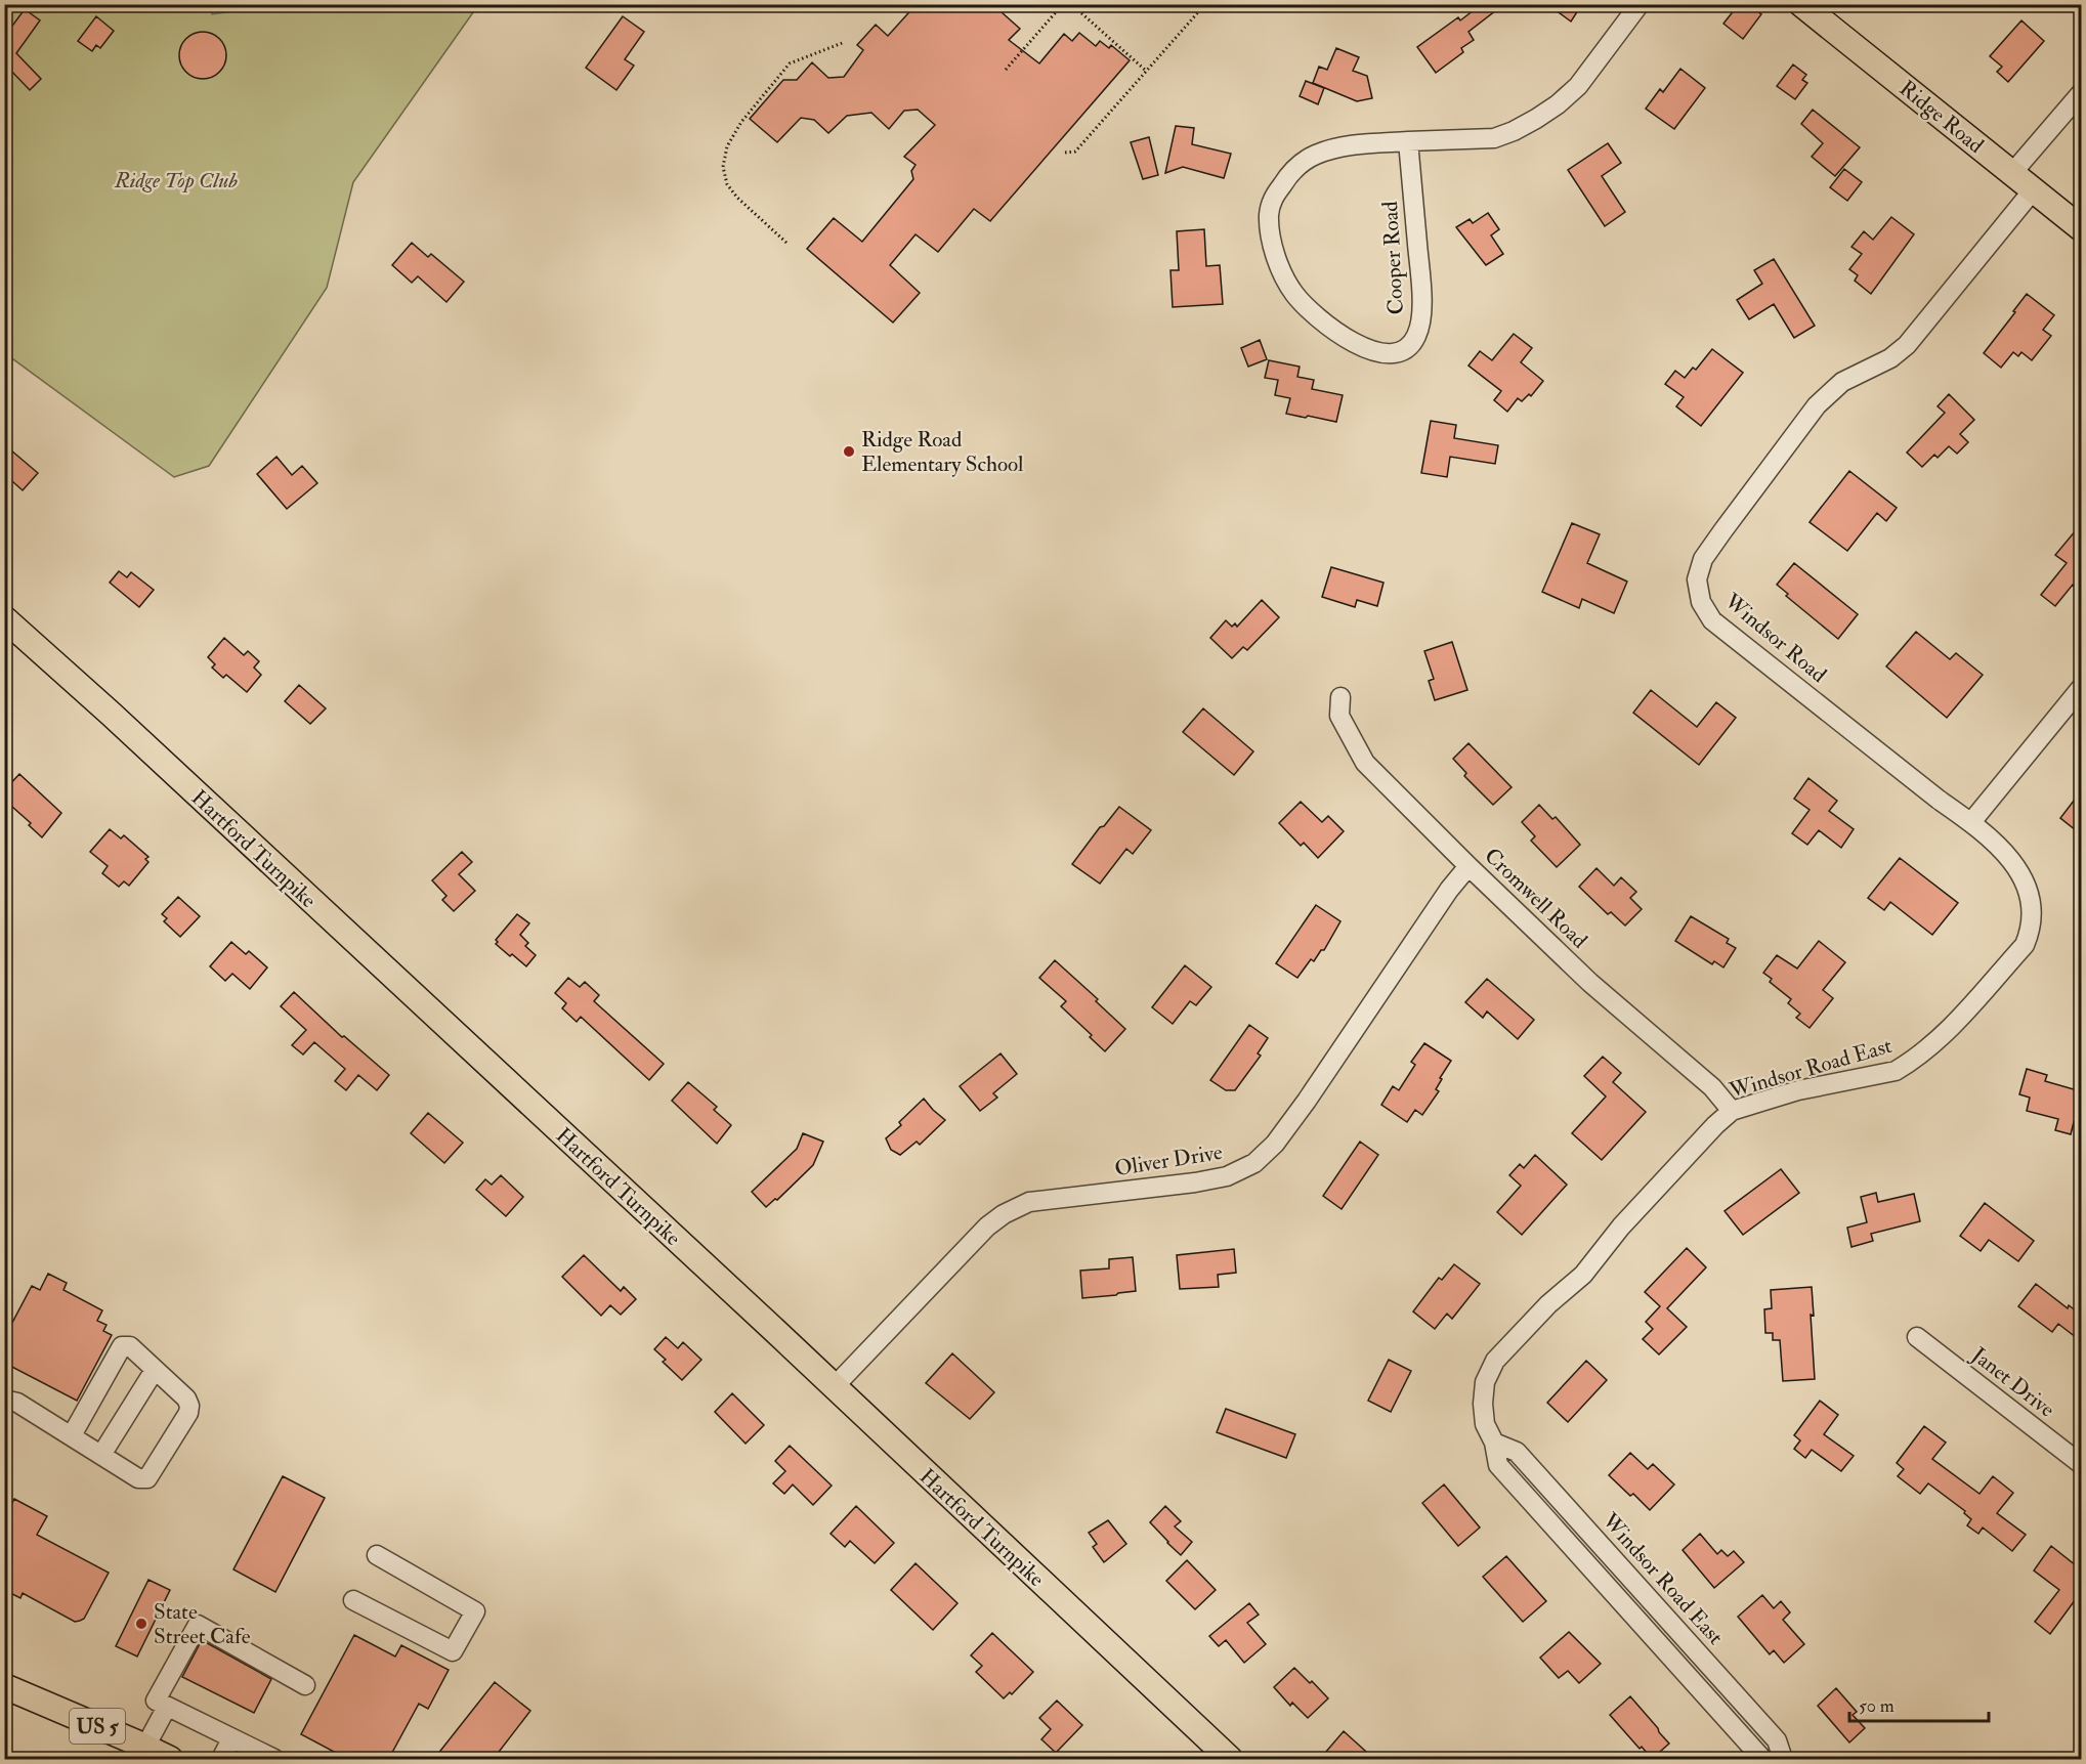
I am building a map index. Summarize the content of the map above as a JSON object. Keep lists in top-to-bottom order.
{
  "streets": {
    "main road": ["Ridge Road", "Hartford Turnpike", "US 5"],
    "street": [
      "Cooper Road",
      "Windsor Road",
      "Cromwell Road",
      "Windsor Road East",
      "Oliver Drive",
      "Janet Drive"
    ]
  },
  "crossings": [
    ["Ridge Road", "Windsor Road"],
    ["Windsor Road", "Windsor Road East"],
    ["Hartford Turnpike", "Oliver Drive"],
    ["Cromwell Road", "Windsor Road East"],
    ["Cromwell Road", "Oliver Drive"]
  ],
  "parks": ["Ridge Top Club"],
  "places": ["Ridge Road Elementary School", "State Street Cafe"],
  "scale_bar": "50 m"
}
